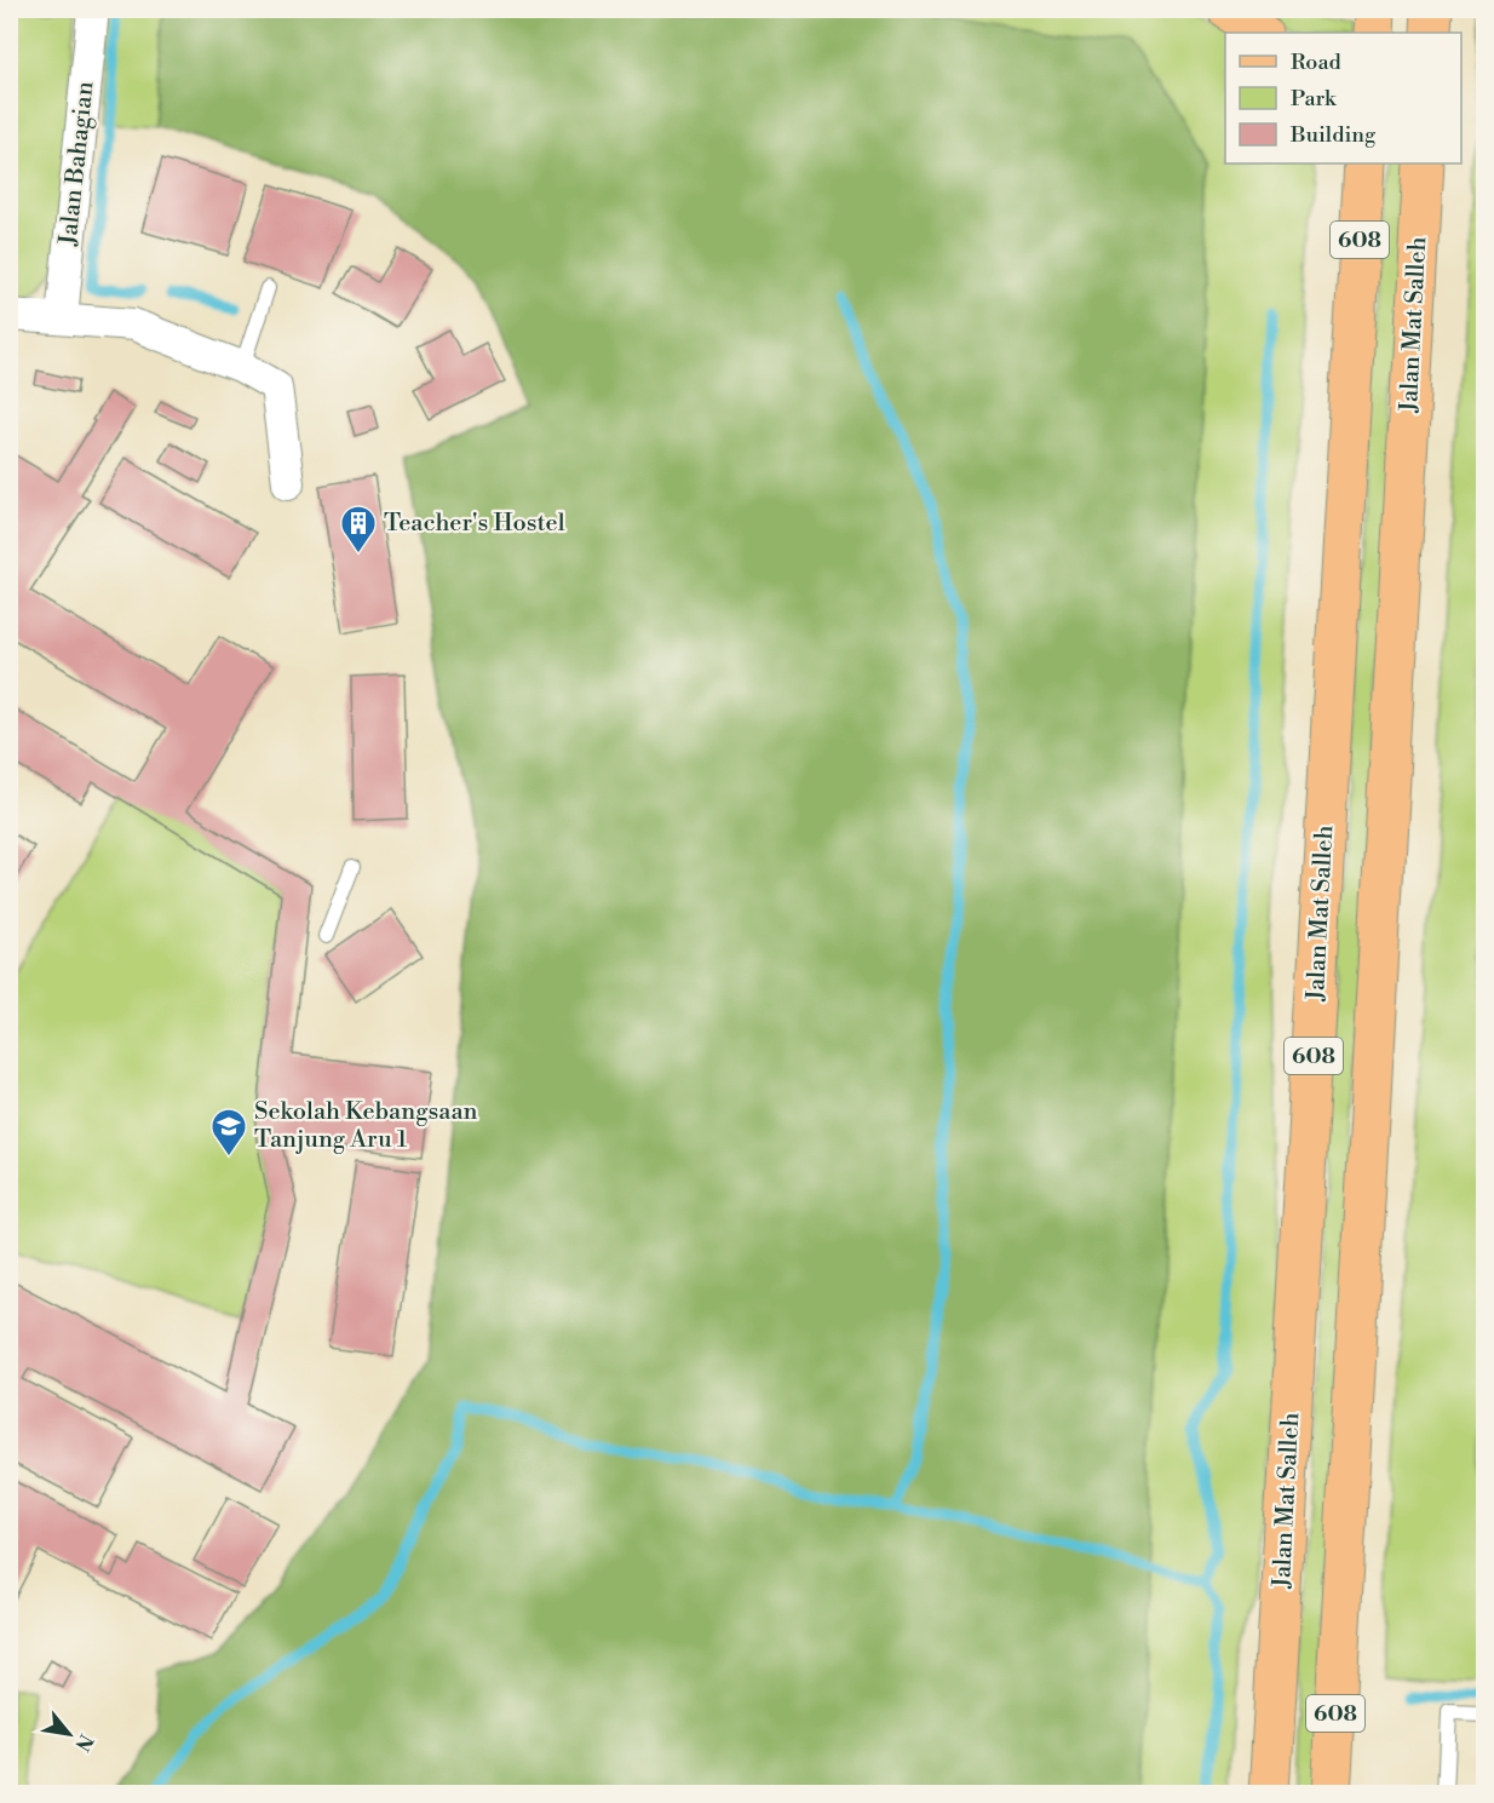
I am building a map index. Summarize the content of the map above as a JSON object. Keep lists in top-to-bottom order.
{
  "streets": {
    "main road": ["608", "Jalan Mat Salleh"],
    "street": ["Jalan Bahagian"]
  },
  "places": {
    "building": ["Teacher's Hostel"],
    "school or university": ["Sekolah Kebangsaan Tanjung Aru 1"]
  },
  "legend": ["Road", "Park", "Building"],
  "north": "bottom right"
}
